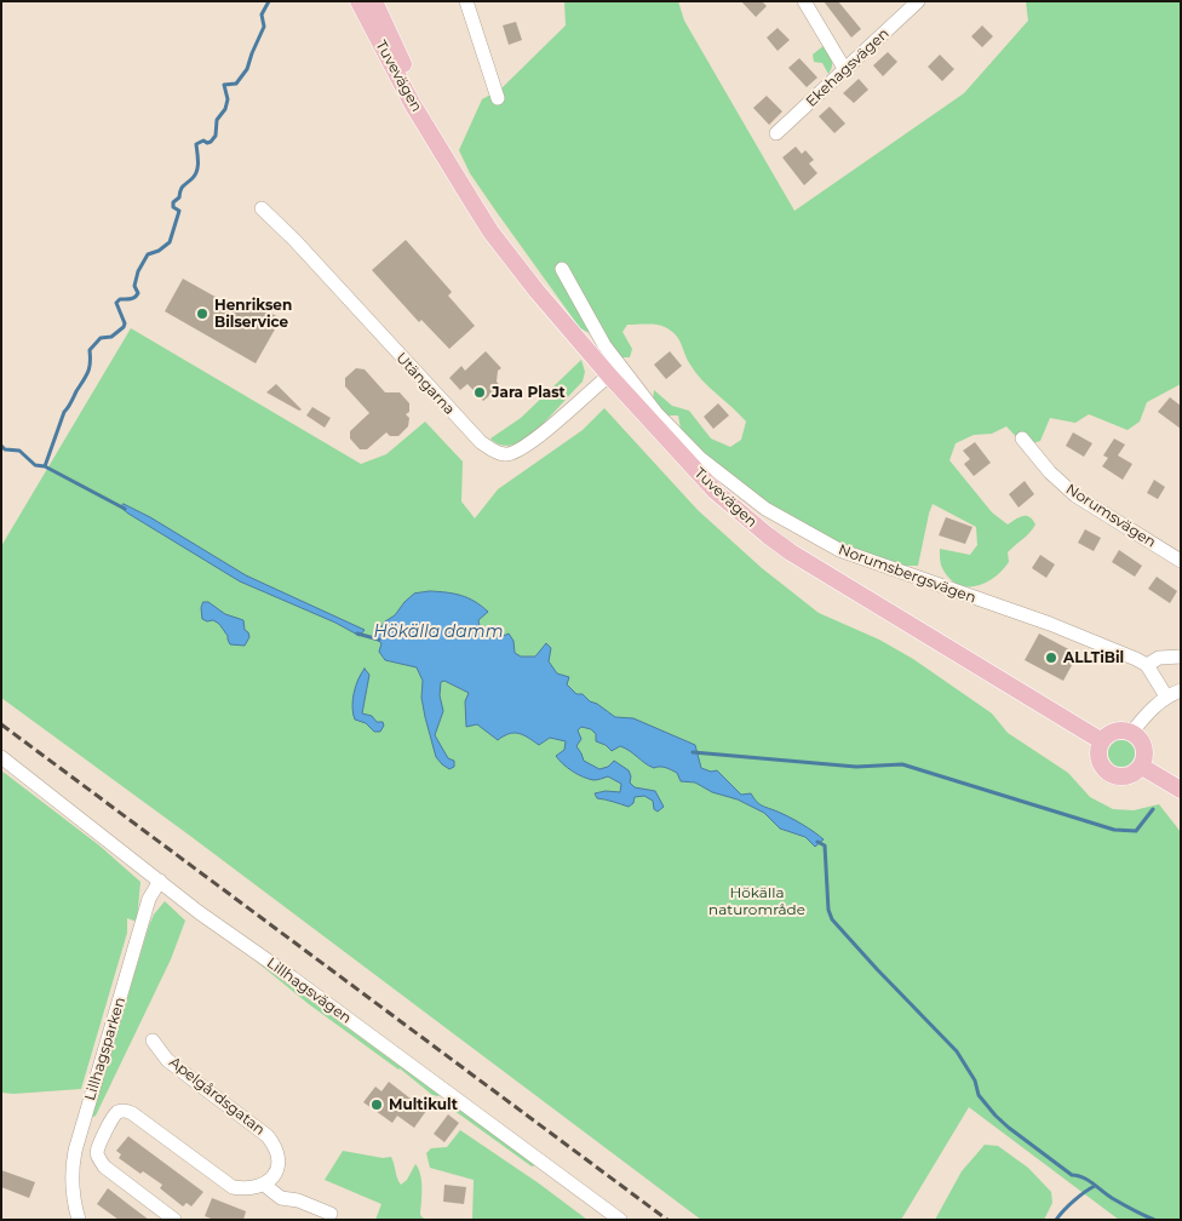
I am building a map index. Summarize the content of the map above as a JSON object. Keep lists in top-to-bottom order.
{
  "streets": {
    "main road": ["Tuvevägen"],
    "street": [
      "Ekehagsvägen",
      "Utängarna",
      "Norumsvägen",
      "Norumsbergsvägen",
      "Lillhagsvägen",
      "Lillhagsparken",
      "Apelgårdsgatan"
    ]
  },
  "crossings": [
    ["Tuvevägen", "Utängarna"],
    ["Lillhagsvägen", "Lillhagsparken"]
  ],
  "water": ["Hökälla damm"],
  "parks": ["Hökälla naturområde"],
  "places": [
    "Henriksen Bilservice",
    "Jara Plast",
    "ALLTiBil",
    "Multikult"
  ]
}
